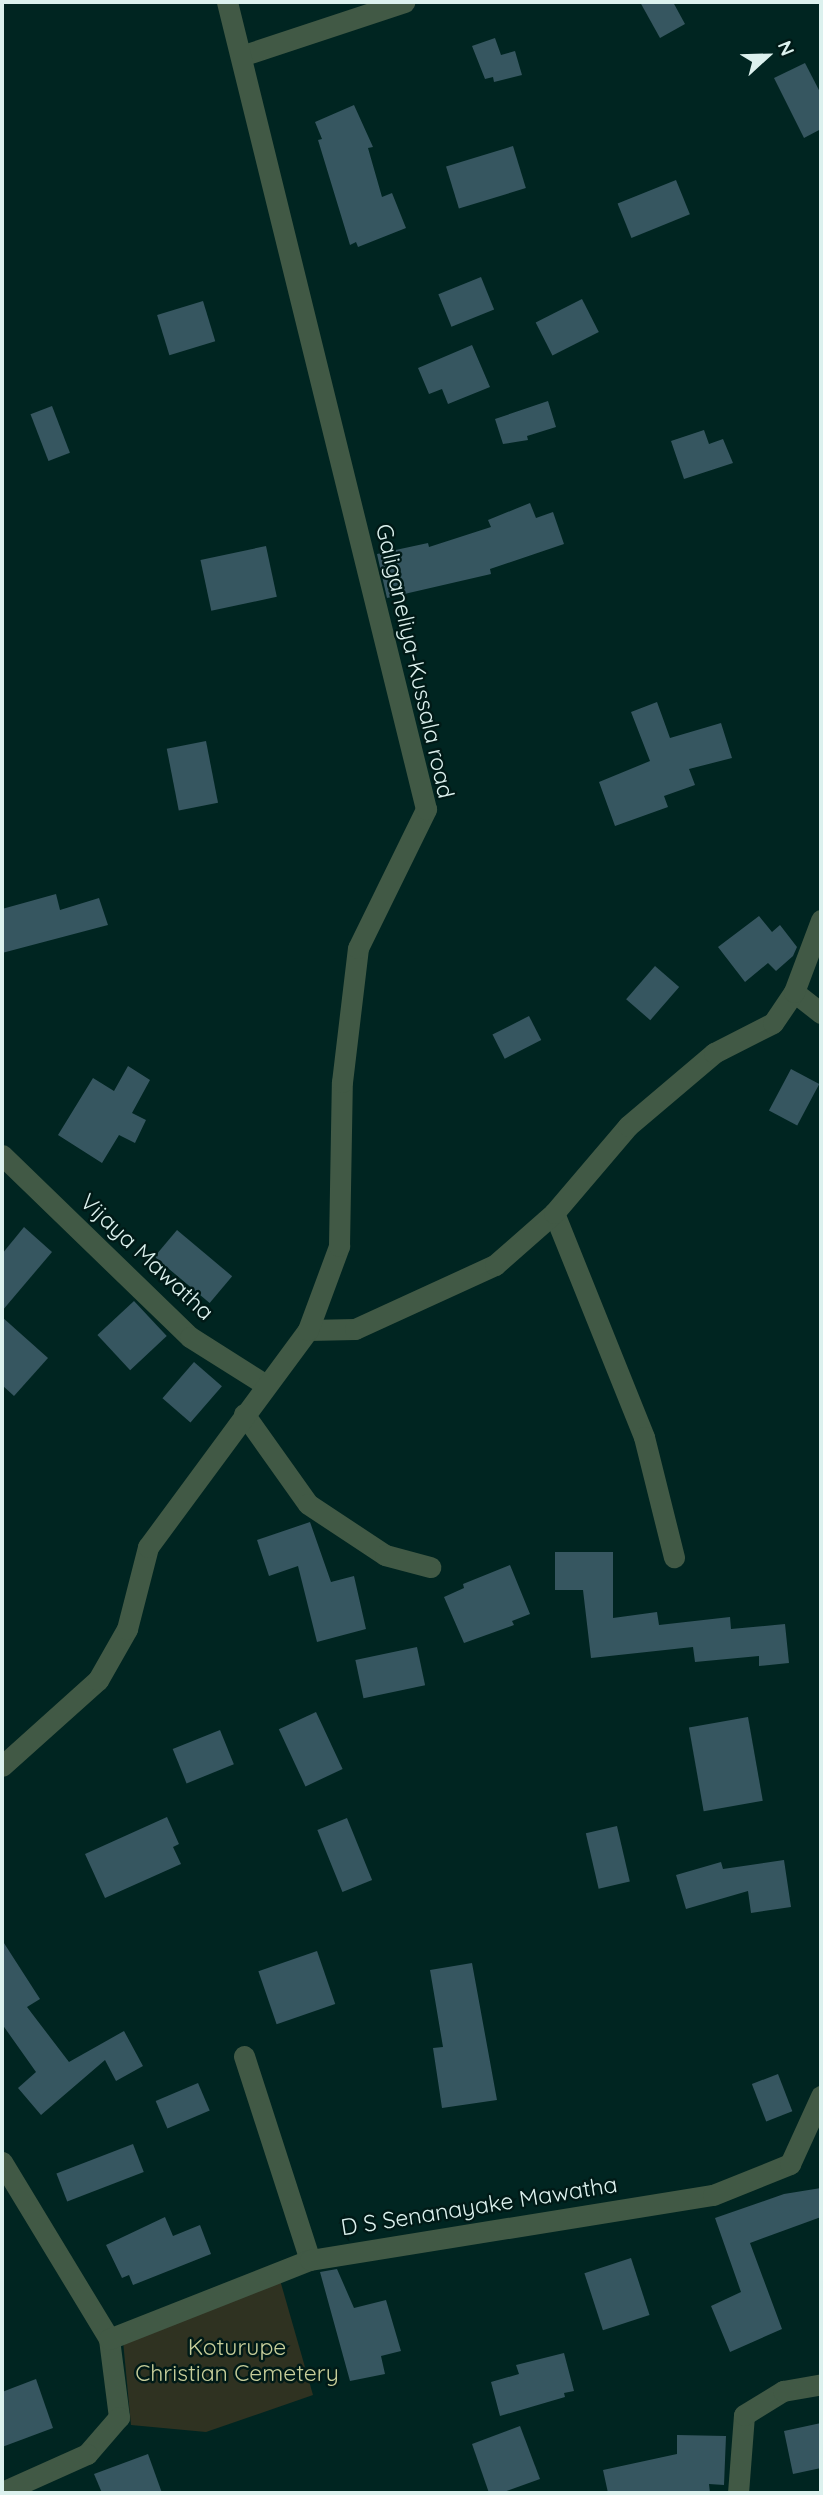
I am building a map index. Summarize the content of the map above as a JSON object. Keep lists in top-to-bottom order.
{
  "streets": {
    "street": ["Galiganeliya-Kussala road", "Vijaya Mawatha", "D S Senanayake Mawatha"]
  },
  "crossings": [
    ["Galiganeliya-Kussala road", "Vijaya Mawatha"]
  ],
  "parks": ["Koturupe Christian Cemetery"],
  "north": "right"
}
